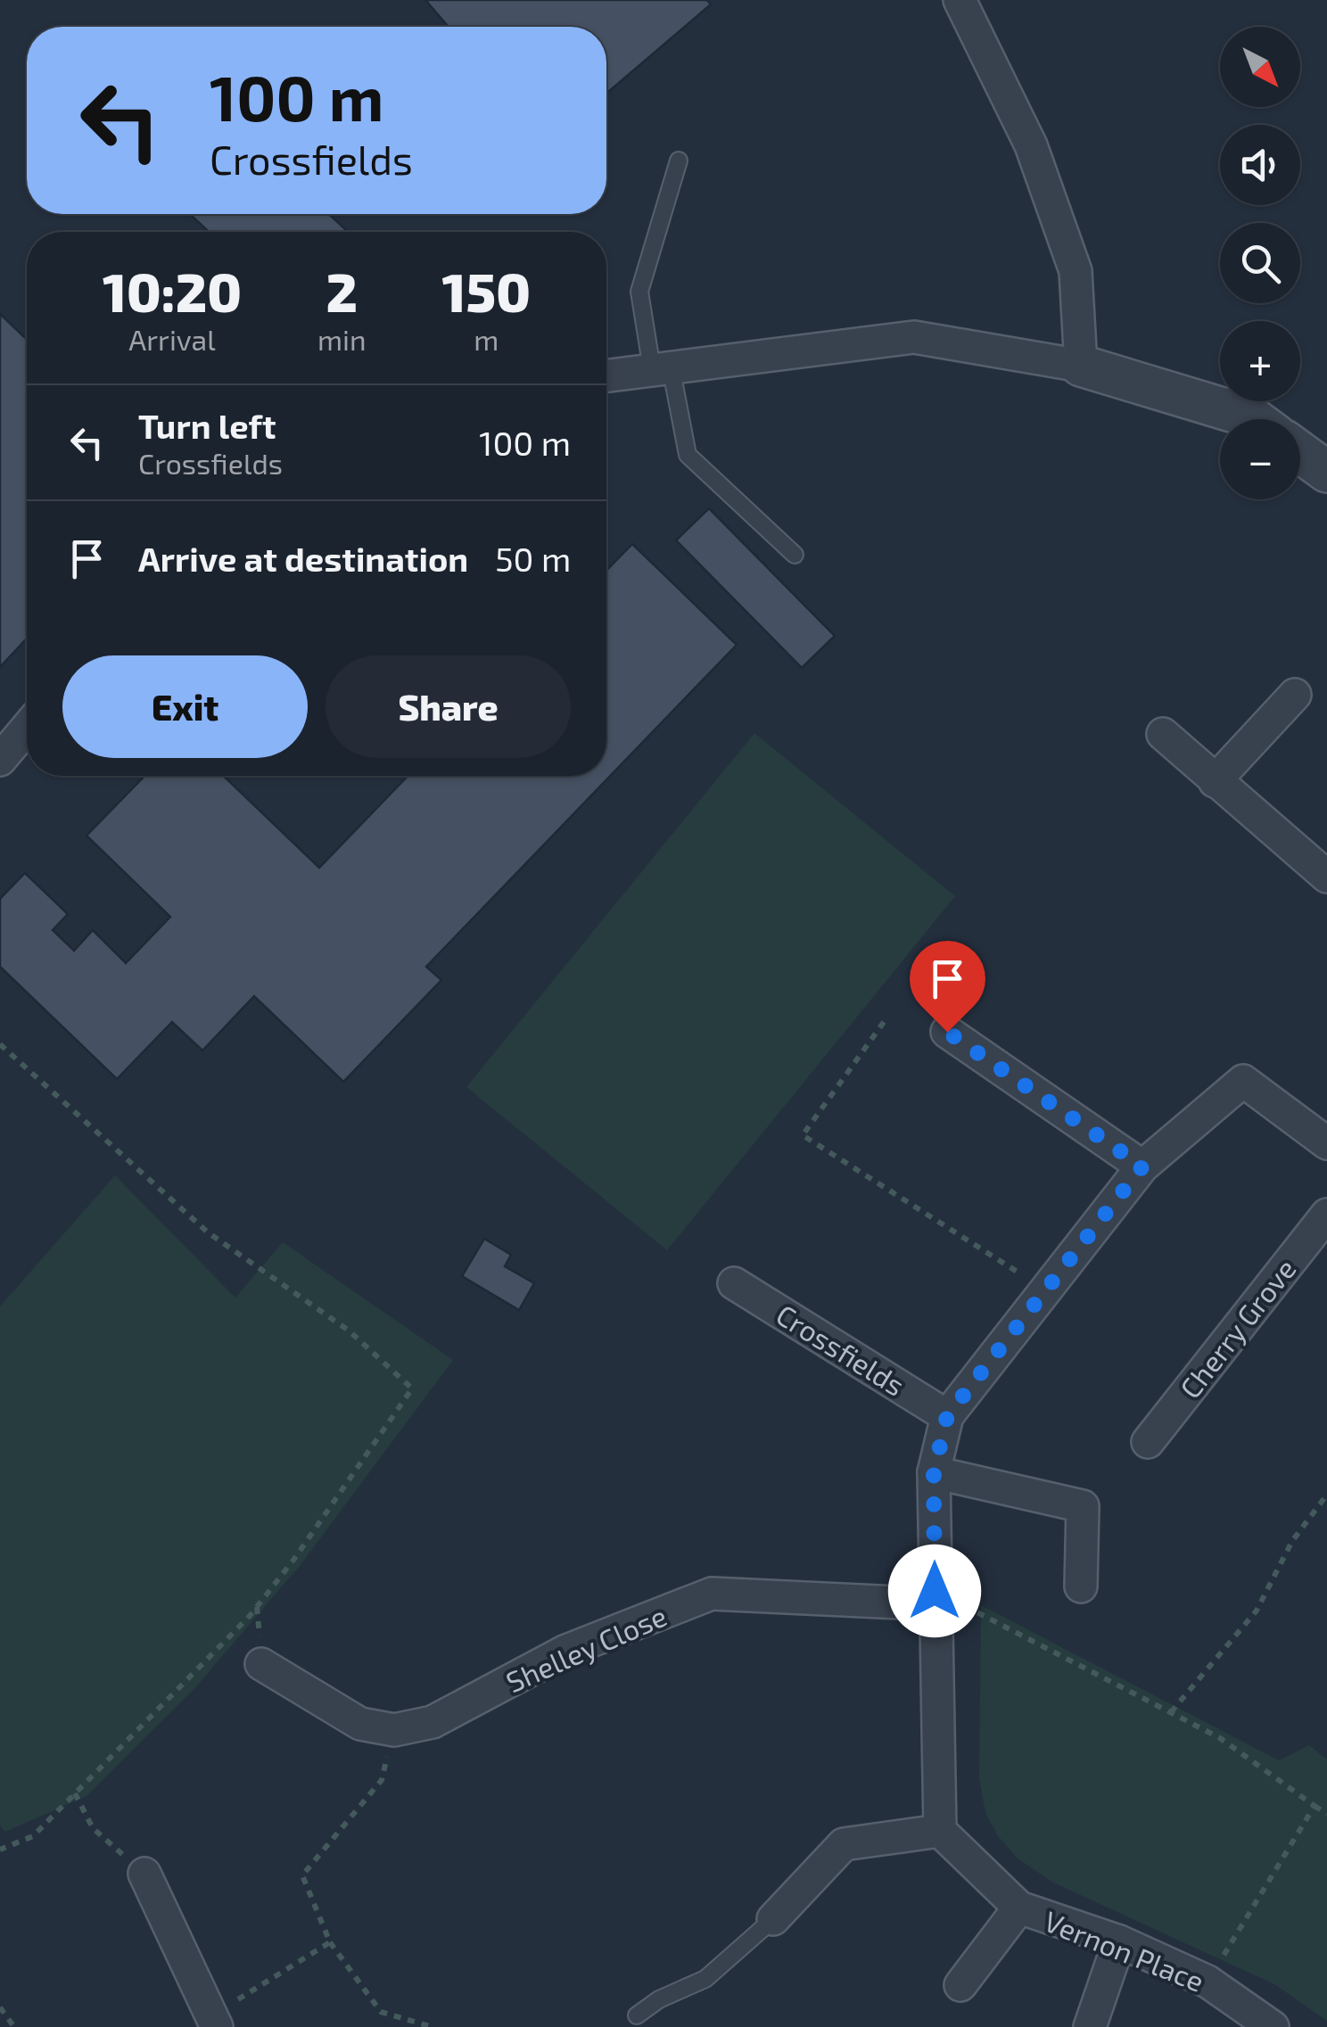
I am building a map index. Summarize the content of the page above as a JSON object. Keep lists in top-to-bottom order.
{
  "streets": {
    "street": [
      "Cherry Grove",
      "Crossfields",
      "Shelley Close",
      "Vernon Place"
    ]
  },
  "north": "bottom right",
  "page": {
    "map_buttons": ["+", "−"],
    "turn": ["100 m", "Crossfields"],
    "eta": [
      "10:20",
      "Arrival",
      "2",
      "min",
      "150",
      "m"
    ],
    "list": [
      {
        "name": "Turn left",
        "note": "Crossfields",
        "value": "100 m"
      },
      {
        "name": "Arrive at destination",
        "value": "50 m"
      }
    ],
    "buttons": ["Exit", "Share"]
  }
}
